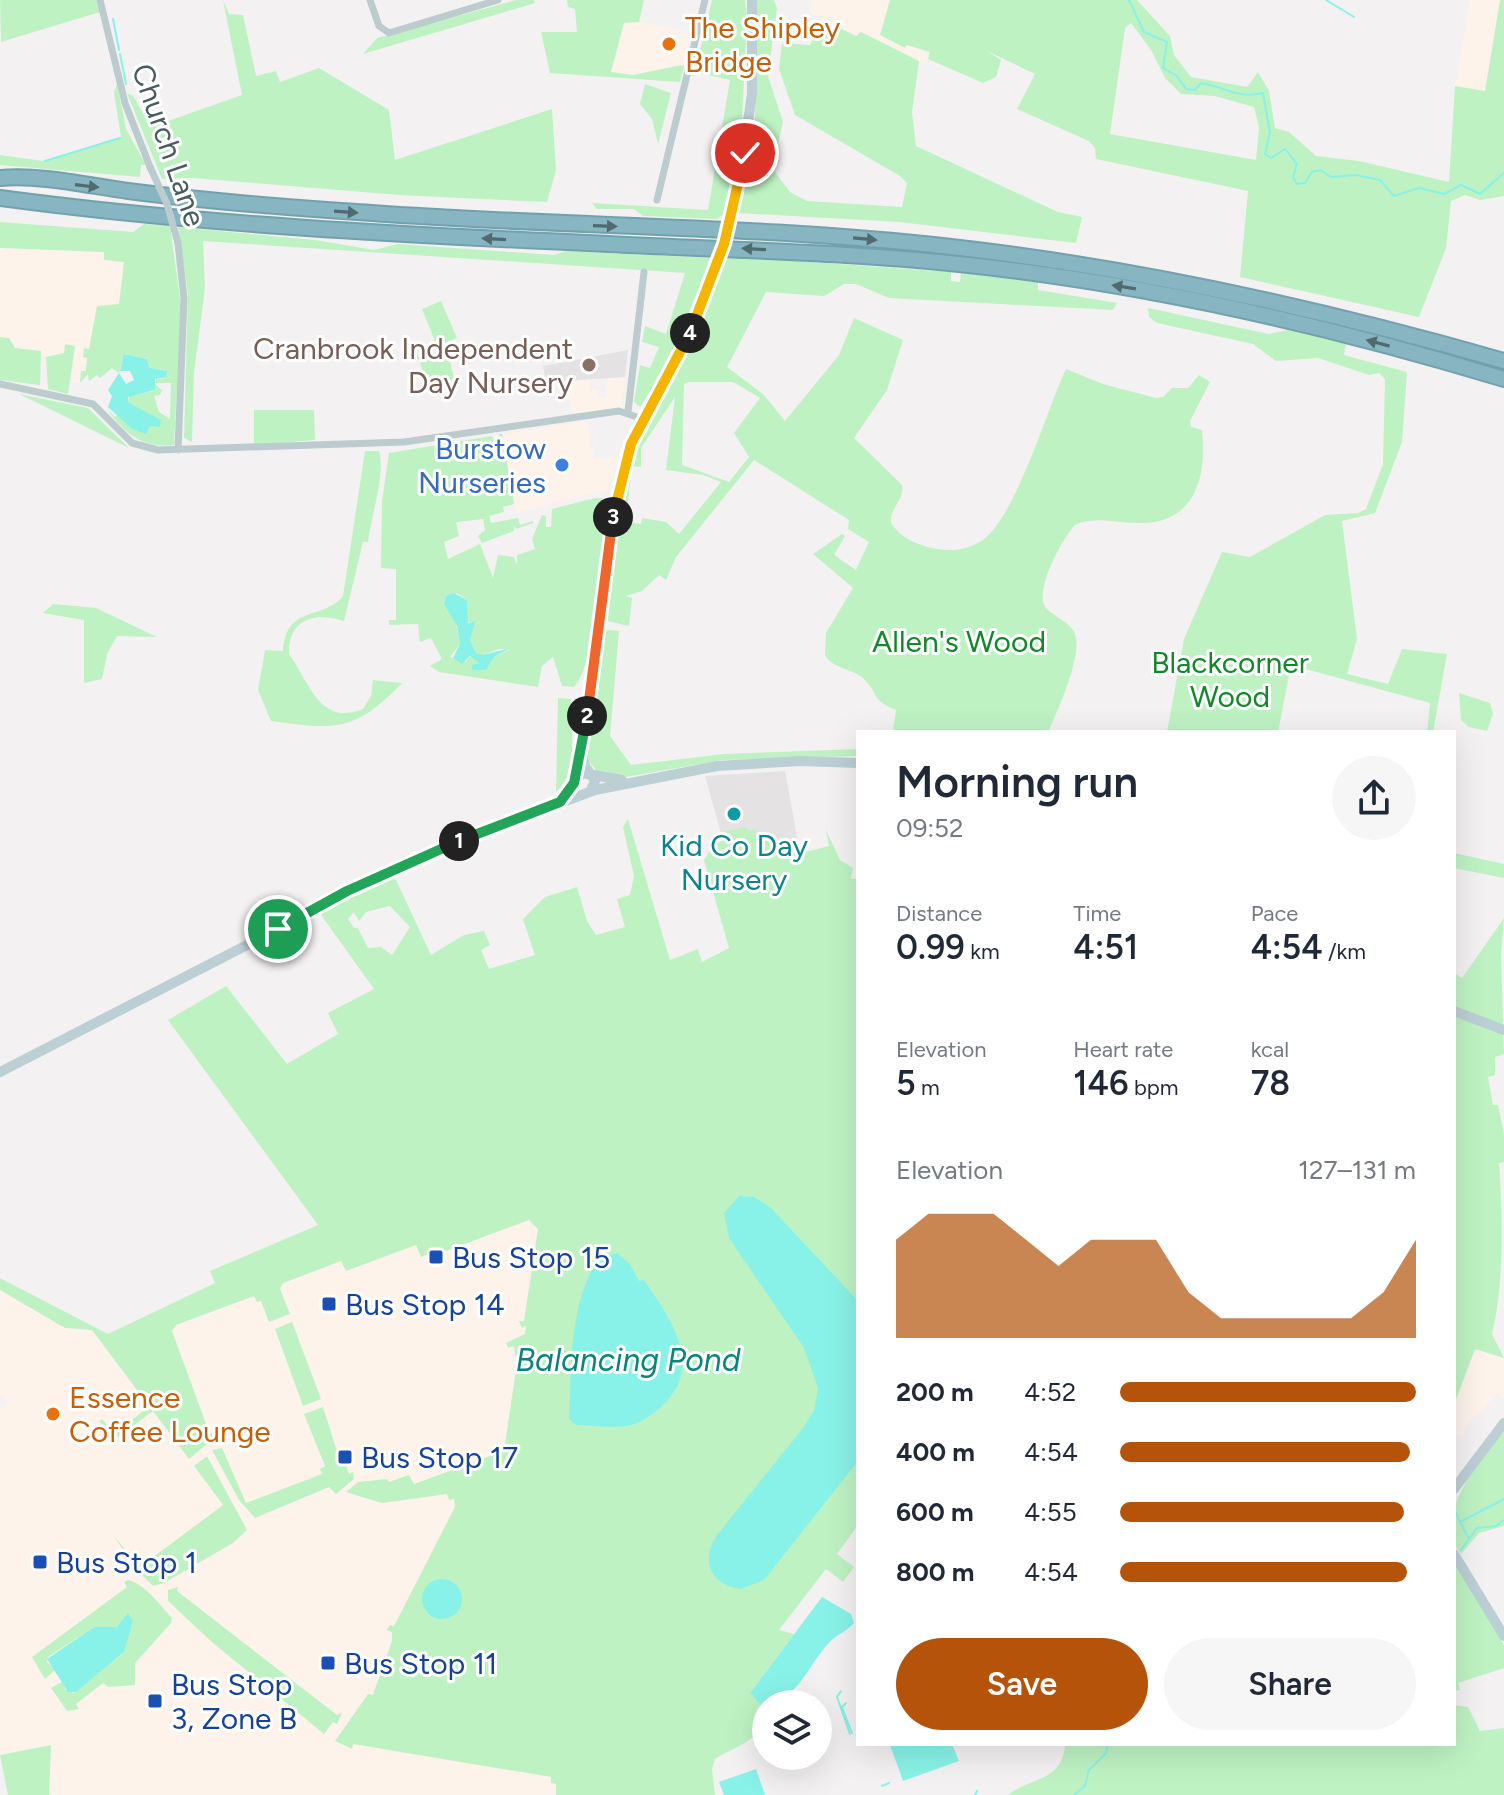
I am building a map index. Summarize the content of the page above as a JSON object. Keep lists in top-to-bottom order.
{
  "streets": {
    "street": ["Church Lane"]
  },
  "water": ["Balancing Pond"],
  "parks": ["Allen's Wood", "Blackcorner Wood"],
  "places": {
    "other": [
      "The Shipley Bridge",
      "Cranbrook Independent Day Nursery",
      "Burstow Nurseries",
      "Kid Co Day Nursery",
      "Essence Coffee Lounge"
    ],
    "transit": [
      "Bus Stop 15",
      "Bus Stop 14",
      "Bus Stop 17",
      "Bus Stop 1",
      "Bus Stop 11",
      "Bus Stop 3, Zone B"
    ]
  },
  "page": {
    "pins": [
      "4",
      "3",
      "2",
      "1"
    ],
    "heading": ["Morning run", "09:52"],
    "stats": [
      ["Distance", "0.99 km"],
      ["Time", "4:51"],
      ["Pace", "4:54 /km"],
      ["Elevation", "5 m"],
      ["Heart rate", "146 bpm"],
      ["kcal", "78"]
    ],
    "chart": ["Elevation", "127–131 m"],
    "list": [
      {
        "name": "200 m",
        "note": "4:52"
      },
      {
        "name": "400 m",
        "note": "4:54"
      },
      {
        "name": "600 m",
        "note": "4:55"
      },
      {
        "name": "800 m",
        "note": "4:54"
      }
    ],
    "buttons": ["Save", "Share"]
  }
}
